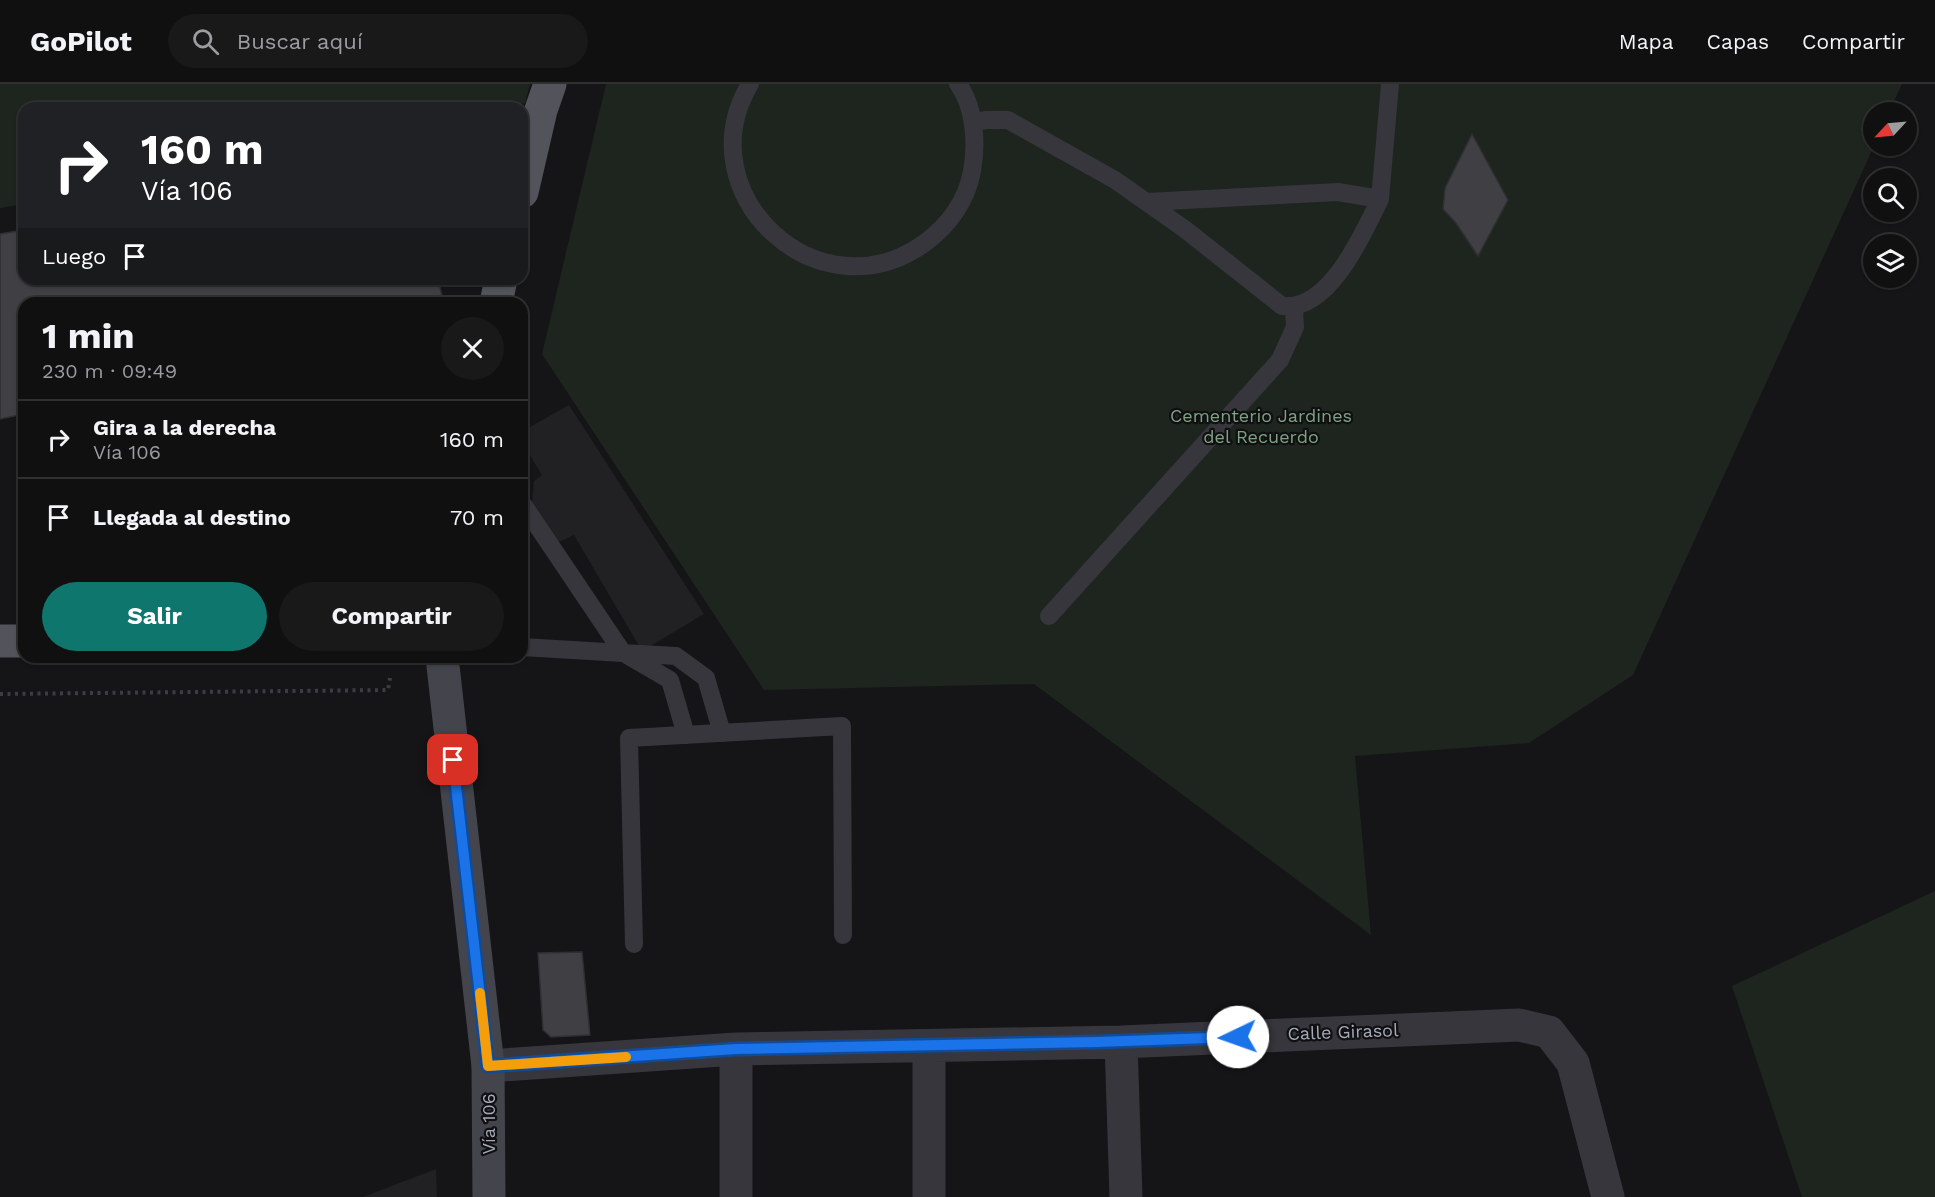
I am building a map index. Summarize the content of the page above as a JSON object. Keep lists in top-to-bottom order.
{
  "streets": {
    "main road": ["Vía 106"],
    "street": ["Calle Girasol"]
  },
  "crossings": [
    ["Calle Girasol", "Vía 106"]
  ],
  "parks": ["Cementerio Jardines del Recuerdo"],
  "north": "bottom left",
  "page": {
    "header": "GoPilot",
    "search": "Buscar aquí",
    "nav": ["Mapa", "Capas", "Compartir"],
    "turn": ["160 m", "Vía 106"],
    "then": "Luego",
    "heading": ["1 min", "230 m · 09:49"],
    "list": [
      {
        "name": "Gira a la derecha",
        "note": "Vía 106",
        "value": "160 m"
      },
      {
        "name": "Llegada al destino",
        "value": "70 m"
      }
    ],
    "buttons": ["Salir", "Compartir"]
  }
}
